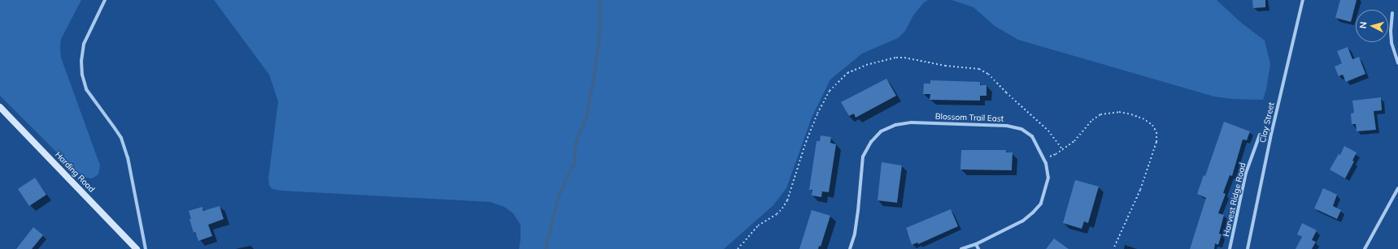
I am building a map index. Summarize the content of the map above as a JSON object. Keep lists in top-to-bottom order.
{
  "streets": {
    "main road": ["Harding Road"],
    "street": ["Blossom Trail East", "Clay Street", "Harvest Ridge Road"]
  },
  "north": "left"
}
